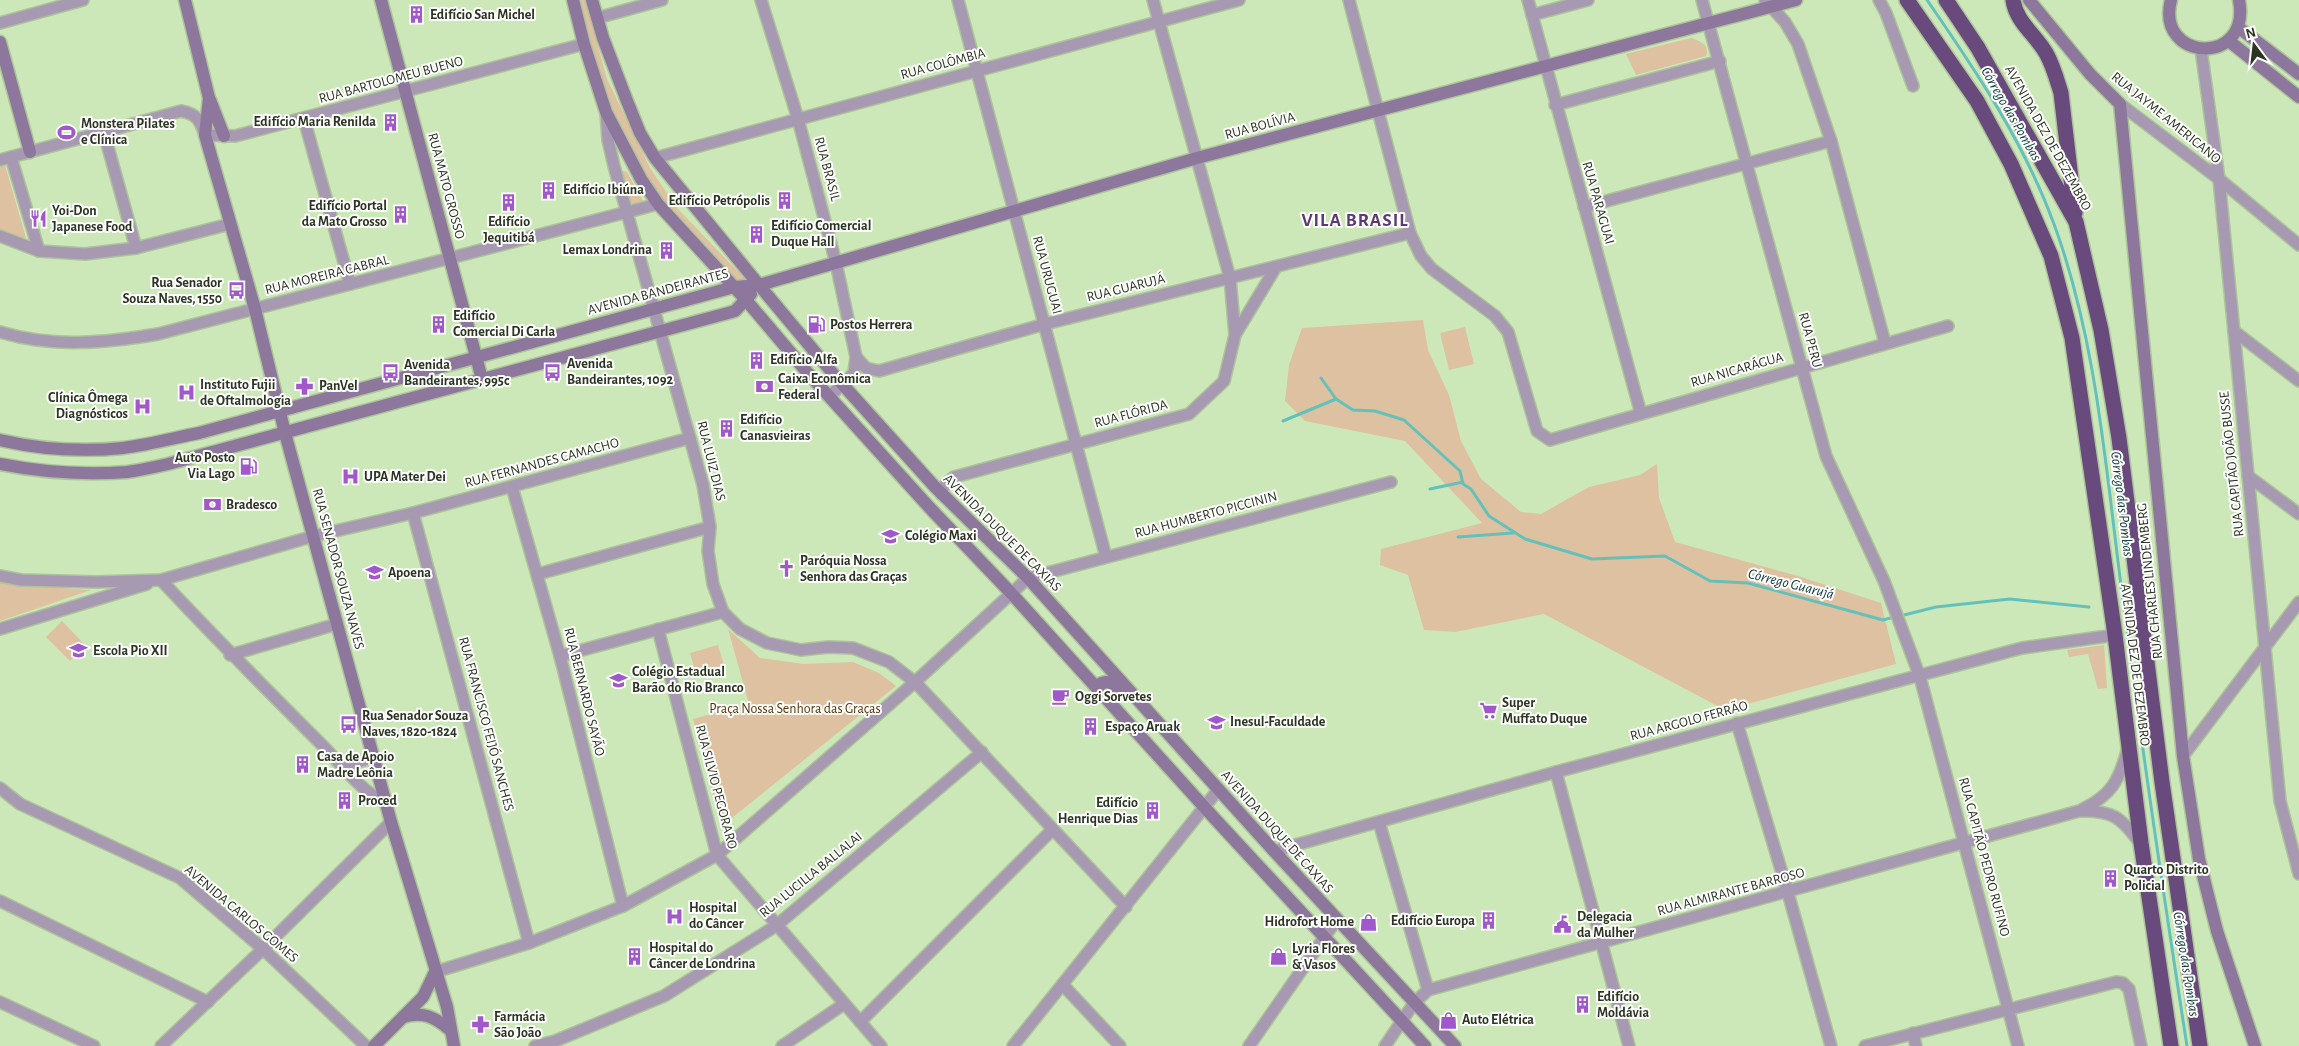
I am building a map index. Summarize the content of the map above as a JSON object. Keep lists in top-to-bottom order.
{
  "streets": {
    "highway": ["AVENIDA DEZ DE DEZEMBRO"],
    "main road": [
      "RUA JAYME AMERICANO",
      "RUA BOLÍVIA",
      "RUA MATO GROSSO",
      "AVENIDA BANDEIRANTES",
      "AVENIDA DUQUE DE CAXIAS",
      "RUA SENADOR SOUZA NAVES",
      "RUA CHARLES LINDEMBERG"
    ],
    "street": [
      "RUA COLÔMBIA",
      "RUA BARTOLOMEU BUENO",
      "RUA BRASIL",
      "RUA PARAGUAI",
      "RUA MOREIRA CABRAL",
      "RUA URUGUAI",
      "RUA GUARUJÁ",
      "RUA PERU",
      "RUA NICARÁGUA",
      "RUA FLÓRIDA",
      "RUA LUIZ DIAS",
      "RUA FERNANDES CAMACHO",
      "RUA CAPITÃO JOÃO BUSSE",
      "RUA HUMBERTO PICCININ",
      "RUA BERNARDO SAYÃO",
      "RUA ARGOLO FERRÃO",
      "RUA FRANCISCO FEIJÓ SANCHES",
      "RUA SILVIO PEGORARO",
      "RUA CAPITÃO PEDRO RUFINO",
      "RUA LUCILLA BALLALAI",
      "RUA ALMIRANTE BARROSO",
      "AVENIDA CARLOS GOMES"
    ]
  },
  "crossings": [
    ["RUA COLÔMBIA", "RUA BRASIL"],
    ["RUA COLÔMBIA", "RUA URUGUAI"],
    ["RUA COLÔMBIA", "RUA FLÓRIDA"],
    ["RUA COLÔMBIA", "AVENIDA DUQUE DE CAXIAS"],
    ["RUA BARTOLOMEU BUENO", "RUA MATO GROSSO"],
    ["RUA BARTOLOMEU BUENO", "RUA SENADOR SOUZA NAVES"],
    ["RUA JAYME AMERICANO", "RUA CAPITÃO JOÃO BUSSE"],
    ["RUA JAYME AMERICANO", "RUA CHARLES LINDEMBERG"],
    ["RUA BOLÍVIA", "RUA BRASIL"],
    ["RUA BOLÍVIA", "RUA PARAGUAI"],
    ["RUA BOLÍVIA", "RUA URUGUAI"],
    ["RUA BOLÍVIA", "AVENIDA BANDEIRANTES"],
    ["RUA BOLÍVIA", "RUA PERU"],
    ["RUA BOLÍVIA", "RUA FLÓRIDA"],
    ["RUA BOLÍVIA", "AVENIDA DUQUE DE CAXIAS"],
    ["AVENIDA DEZ DE DEZEMBRO", "RUA ARGOLO FERRÃO"],
    ["AVENIDA DEZ DE DEZEMBRO", "RUA ALMIRANTE BARROSO"],
    ["RUA BRASIL", "RUA GUARUJÁ"],
    ["RUA MATO GROSSO", "RUA MOREIRA CABRAL"],
    ["RUA MATO GROSSO", "AVENIDA BANDEIRANTES"],
    ["RUA PARAGUAI", "RUA NICARÁGUA"],
    ["RUA MOREIRA CABRAL", "RUA LUIZ DIAS"],
    ["RUA MOREIRA CABRAL", "RUA SENADOR SOUZA NAVES"],
    ["RUA URUGUAI", "RUA GUARUJÁ"],
    ["RUA URUGUAI", "RUA FLÓRIDA"],
    ["RUA URUGUAI", "RUA HUMBERTO PICCININ"],
    ["RUA GUARUJÁ", "RUA NICARÁGUA"],
    ["RUA GUARUJÁ", "RUA FLÓRIDA"],
    ["AVENIDA BANDEIRANTES", "RUA LUIZ DIAS"],
    ["AVENIDA BANDEIRANTES", "AVENIDA DUQUE DE CAXIAS"],
    ["AVENIDA BANDEIRANTES", "RUA SENADOR SOUZA NAVES"],
    ["RUA PERU", "RUA NICARÁGUA"],
    ["RUA PERU", "RUA ARGOLO FERRÃO"],
    ["RUA PERU", "RUA CAPITÃO PEDRO RUFINO"],
    ["RUA FLÓRIDA", "AVENIDA DUQUE DE CAXIAS"],
    ["RUA LUIZ DIAS", "RUA FERNANDES CAMACHO"],
    ["RUA LUIZ DIAS", "RUA LUCILLA BALLALAI"],
    ["RUA FERNANDES CAMACHO", "RUA SENADOR SOUZA NAVES"],
    ["RUA FERNANDES CAMACHO", "RUA BERNARDO SAYÃO"],
    ["RUA FERNANDES CAMACHO", "RUA FRANCISCO FEIJÓ SANCHES"],
    ["RUA HUMBERTO PICCININ", "AVENIDA DUQUE DE CAXIAS"],
    ["AVENIDA DUQUE DE CAXIAS", "RUA ARGOLO FERRÃO"],
    ["AVENIDA DUQUE DE CAXIAS", "RUA ALMIRANTE BARROSO"],
    ["RUA ARGOLO FERRÃO", "RUA CAPITÃO PEDRO RUFINO"],
    ["RUA SILVIO PEGORARO", "RUA LUCILLA BALLALAI"],
    ["RUA CAPITÃO PEDRO RUFINO", "RUA ALMIRANTE BARROSO"]
  ],
  "districts": ["VILA BRASIL"],
  "water": ["Córrego das Pombas", "Córrego Guarujá"],
  "parks": ["Praça Nossa Senhora das Graças"],
  "places": {
    "building": [
      "Edifício San Michel",
      "Edifício Maria Renilda",
      "Edifício Ibiúna",
      "Edifício Petrópolis",
      "Edifício Jequitibá",
      "Edifício Portal da Mato Grosso",
      "Edifício Comercial Duque Hall",
      "Lemax Londrina",
      "Edifício Comercial Di Carla",
      "Edifício Alfa",
      "Edifício Canasvieiras",
      "Espaço Aruak",
      "Casa de Apoio Madre Leônia",
      "Proced",
      "Edifício Henrique Dias",
      "Quarto Distrito Policial",
      "Edifício Europa",
      "Hospital do Câncer de Londrina",
      "Edifício Moldávia"
    ],
    "sports": ["Monstera Pilates e Clínica"],
    "restaurant": ["Yoi-Don Japanese Food"],
    "bus stop": [
      "Rua Senador Souza Naves, 1550",
      "Avenida Bandeirantes, 1092",
      "Avenida Bandeirantes, 995c",
      "Rua Senador Souza Naves, 1820-1824"
    ],
    "fuel station": ["Postos Herrera", "Auto Posto Via Lago"],
    "pharmacy": ["PanVel", "Farmácia São João"],
    "bank": ["Caixa Econômica Federal", "Bradesco"],
    "hospital": [
      "Instituto Fujii de Oftalmologia",
      "Clínica Ômega Diagnósticos",
      "UPA Mater Dei",
      "Hospital do Câncer"
    ],
    "school or university": [
      "Colégio Maxi",
      "Apoena",
      "Escola Pio XII",
      "Colégio Estadual Barão do Rio Branco",
      "Inesul-Faculdade"
    ],
    "church": ["Paróquia Nossa Senhora das Graças"],
    "cafe": ["Oggi Sorvetes"],
    "supermarket": ["Super Muffato Duque"],
    "shop": ["Hidrofort Home", "Lyria Flores & Vasos", "Auto Elétrica"],
    "public building": ["Delegacia da Mulher"]
  },
  "north": "top"
}
